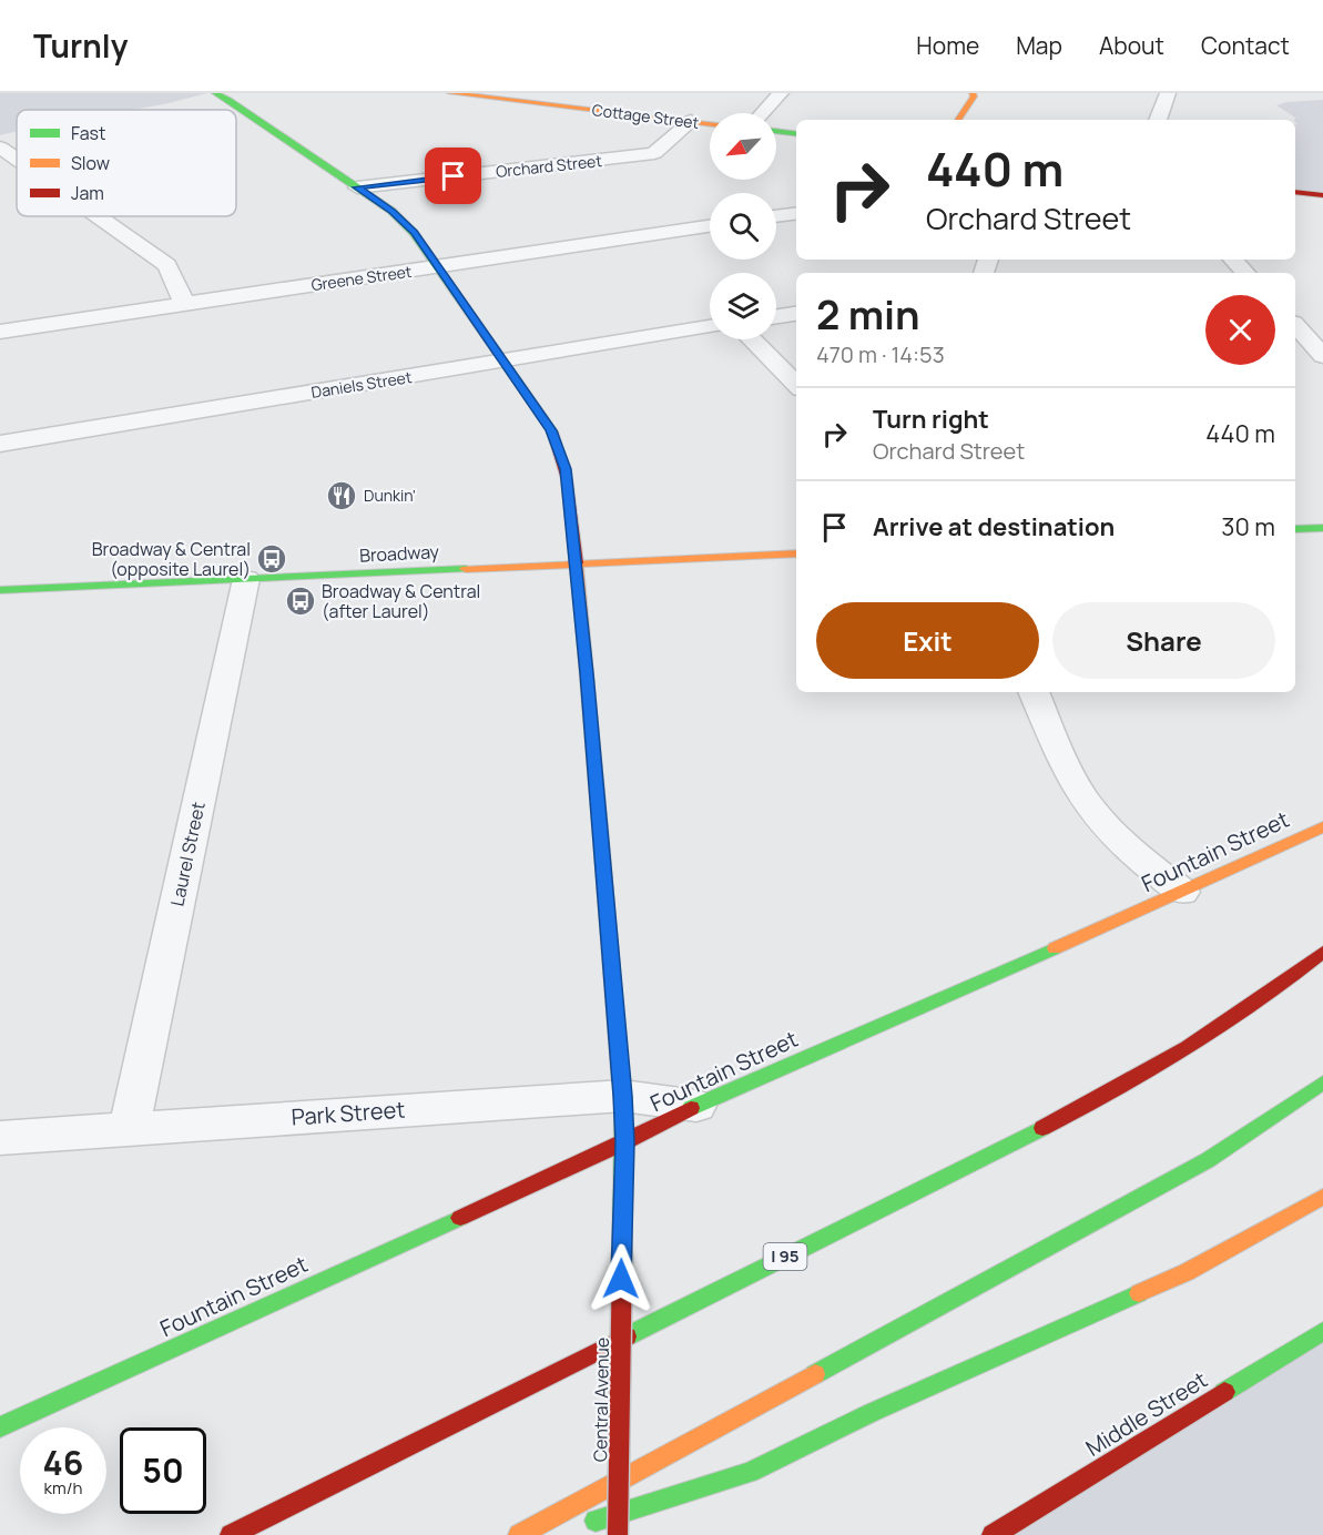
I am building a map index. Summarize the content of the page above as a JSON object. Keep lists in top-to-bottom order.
{
  "streets": {
    "main road": [
      "Cottage Street",
      "Broadway",
      "Fountain Street",
      "I 95",
      "Central Avenue",
      "Middle Street"
    ],
    "street": [
      "Orchard Street",
      "Greene Street",
      "Daniels Street",
      "Laurel Street",
      "Park Street"
    ]
  },
  "crossings": [
    ["Cottage Street", "Orchard Street"],
    ["Orchard Street", "Central Avenue"],
    ["Greene Street", "Central Avenue"],
    ["Daniels Street", "Central Avenue"],
    ["Broadway", "Laurel Street"],
    ["Broadway", "Central Avenue"],
    ["Fountain Street", "Park Street"],
    ["Fountain Street", "Central Avenue"],
    ["Laurel Street", "Park Street"],
    ["Park Street", "Central Avenue"]
  ],
  "places": {
    "restaurant": ["Dunkin'"],
    "bus stop": ["Broadway & Central (opposite Laurel)", "Broadway & Central (after Laurel)"]
  },
  "legend": ["Fast", "Slow", "Jam"],
  "north": "bottom left",
  "page": {
    "header": "Turnly",
    "nav": [
      "Home",
      "Map",
      "About",
      "Contact"
    ],
    "turn": ["440 m", "Orchard Street"],
    "heading": ["2 min", "470 m · 14:53"],
    "list": [
      {
        "name": "Turn right",
        "note": "Orchard Street",
        "value": "440 m"
      },
      {
        "name": "Arrive at destination",
        "value": "30 m"
      }
    ],
    "buttons": ["Exit", "Share"],
    "speed": "46 km/h",
    "limit": "50"
  }
}
